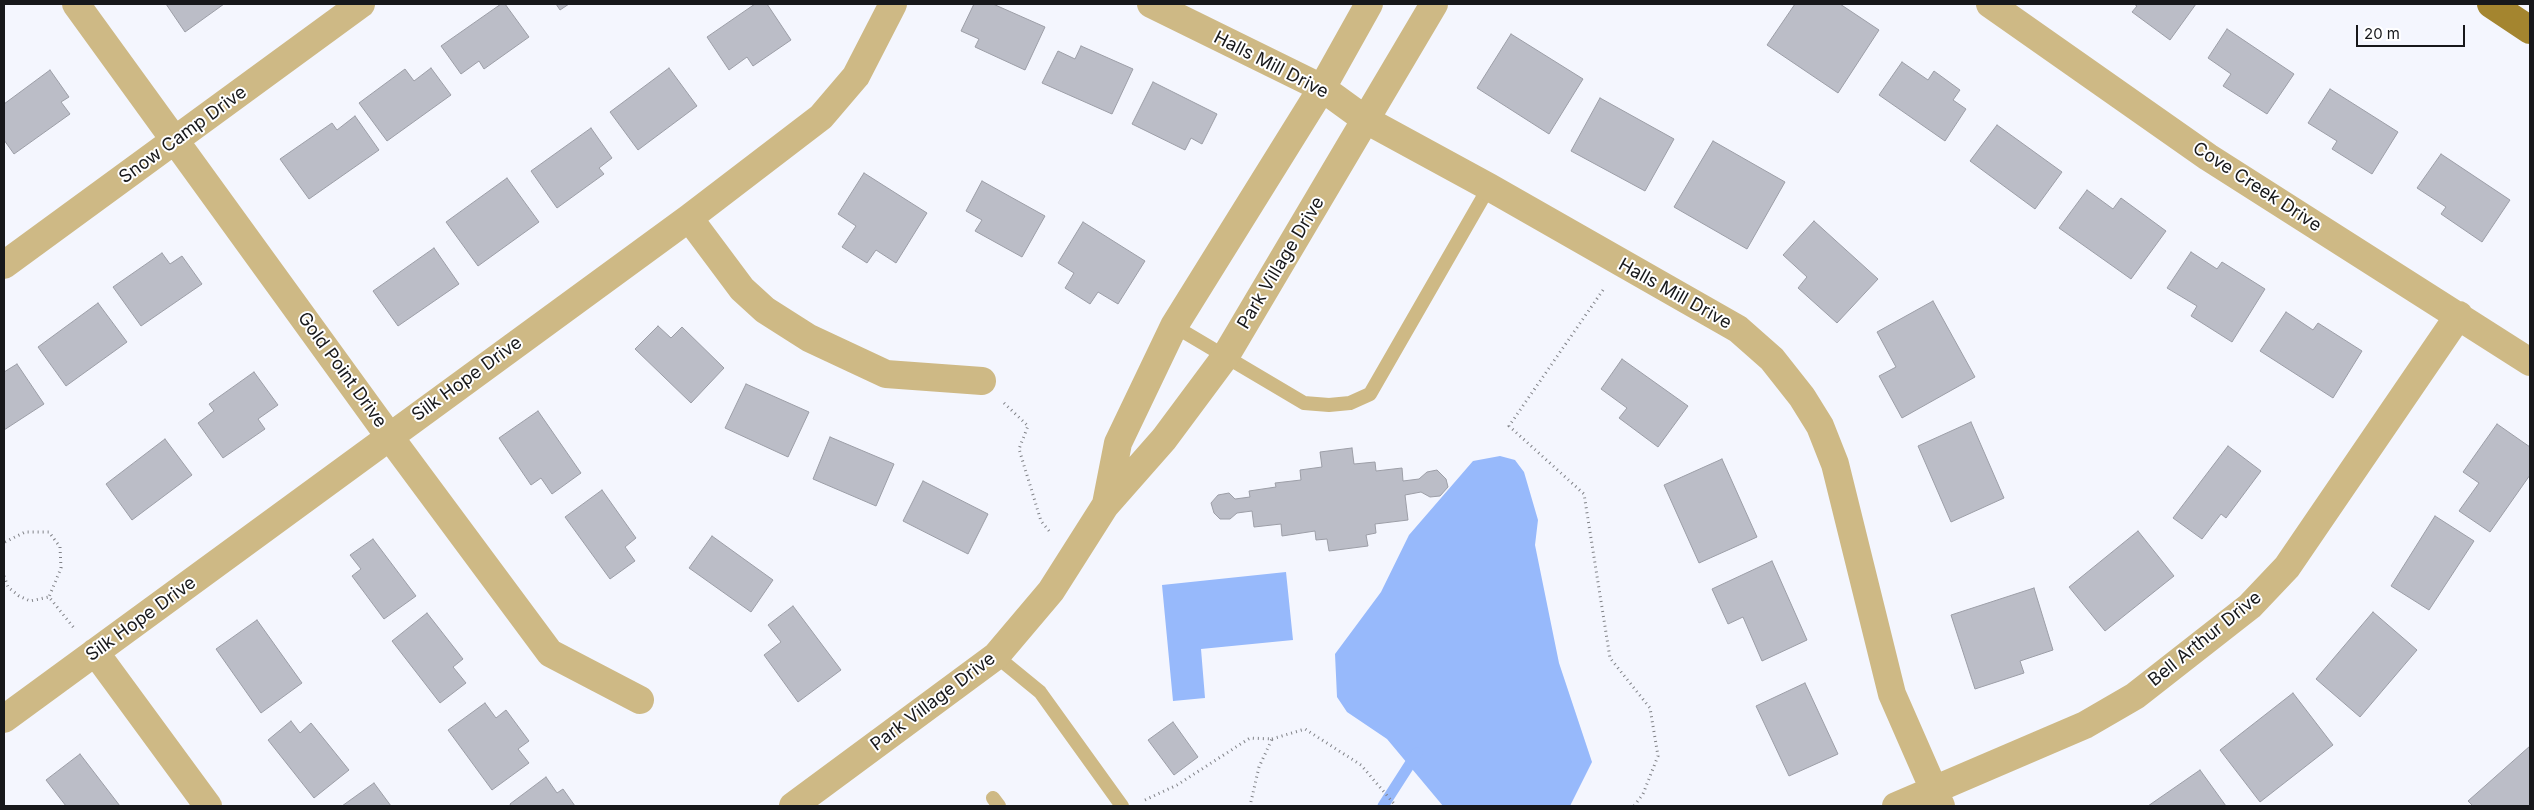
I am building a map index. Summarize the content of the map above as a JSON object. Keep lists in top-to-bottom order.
{
  "streets": {
    "street": [
      "Halls Mill Drive",
      "Snow Camp Drive",
      "Cove Creek Drive",
      "Park Village Drive",
      "Gold Point Drive",
      "Silk Hope Drive",
      "Bell Arthur Drive"
    ]
  },
  "crossings": [
    ["Halls Mill Drive", "Park Village Drive"],
    ["Halls Mill Drive", "Bell Arthur Drive"],
    ["Snow Camp Drive", "Gold Point Drive"],
    ["Cove Creek Drive", "Bell Arthur Drive"],
    ["Gold Point Drive", "Silk Hope Drive"]
  ],
  "scale_bar": "20 m"
}
